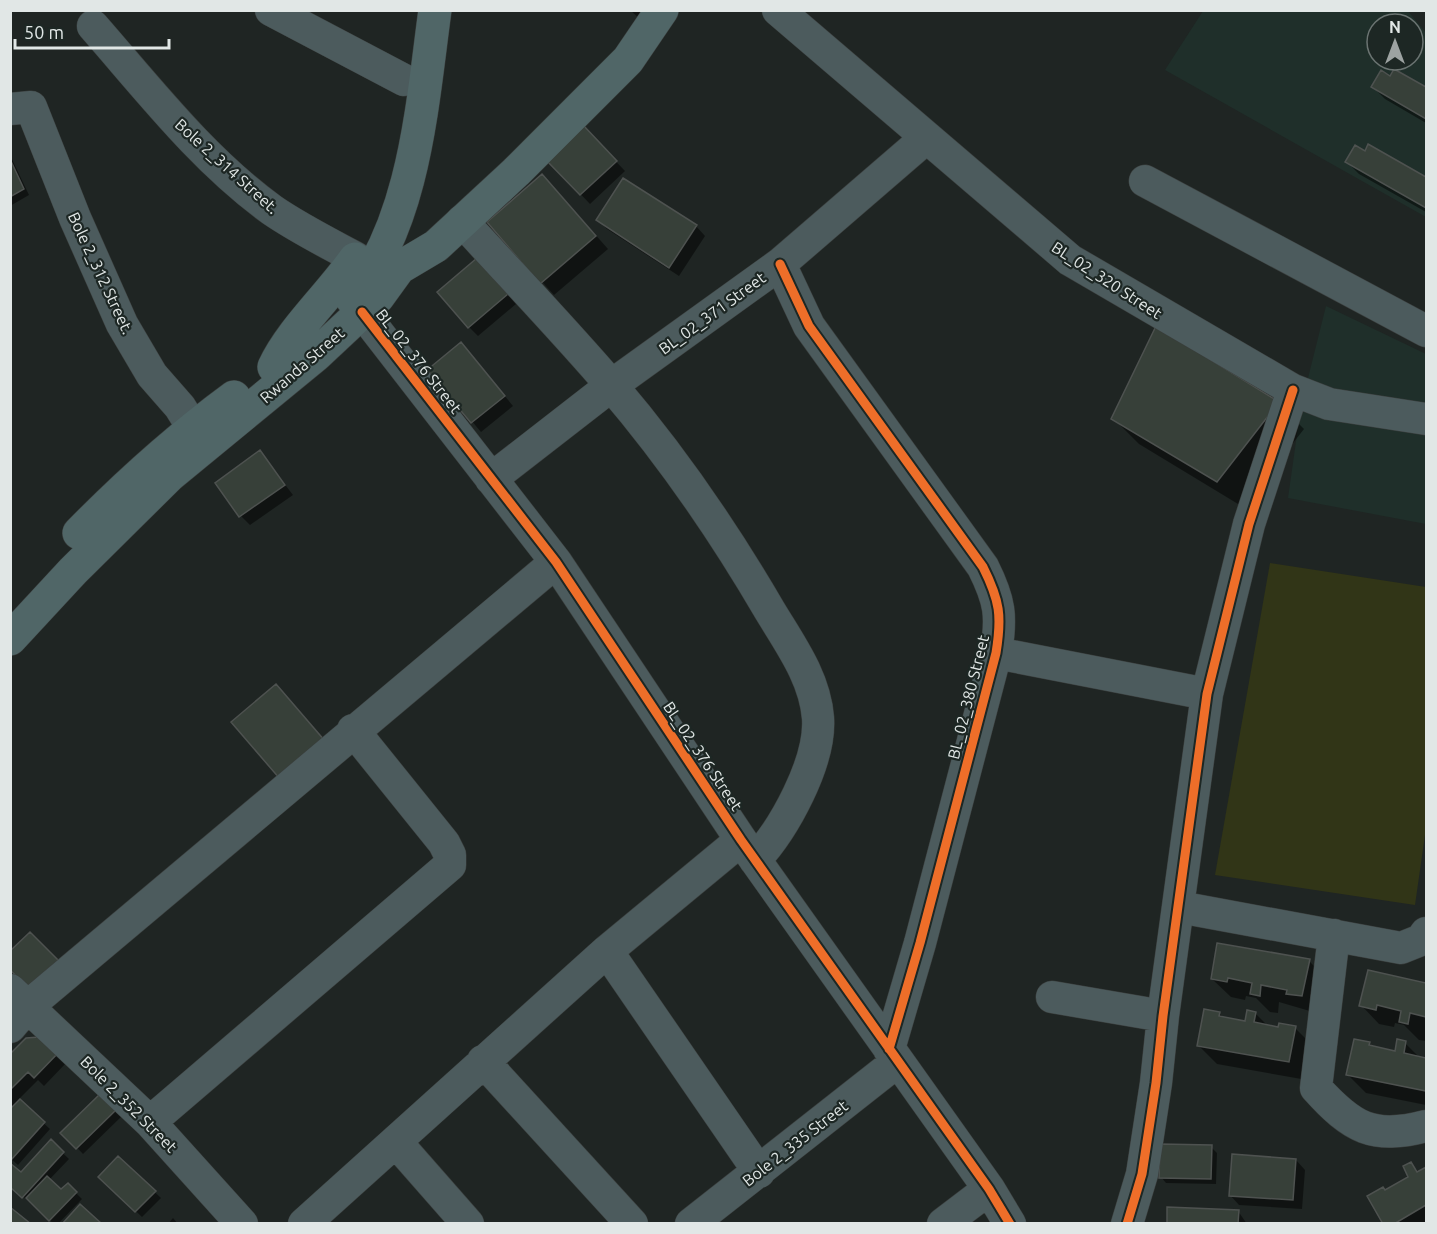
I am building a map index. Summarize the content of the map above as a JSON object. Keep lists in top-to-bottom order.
{
  "streets": {
    "main road": ["Rwanda Street"],
    "street": [
      "Bole 2_314 Street.",
      "Bole 2_312 Street.",
      "BL_02_320 Street",
      "BL_02_371 Street",
      "BL_02_376 Street",
      "BL_02_380 Street",
      "Bole 2_352 Street",
      "Bole 2_335 Street"
    ]
  },
  "crossings": [
    ["Bole 2_314 Street.", "Rwanda Street"],
    ["Bole 2_312 Street.", "Rwanda Street"],
    ["BL_02_320 Street", "BL_02_371 Street"],
    ["BL_02_371 Street", "BL_02_376 Street"],
    ["BL_02_371 Street", "BL_02_380 Street"],
    ["BL_02_376 Street", "Rwanda Street"],
    ["BL_02_376 Street", "BL_02_380 Street"],
    ["BL_02_376 Street", "Bole 2_335 Street"],
    ["BL_02_380 Street", "Bole 2_335 Street"]
  ],
  "scale_bar": "50 m",
  "north": "top"
}
